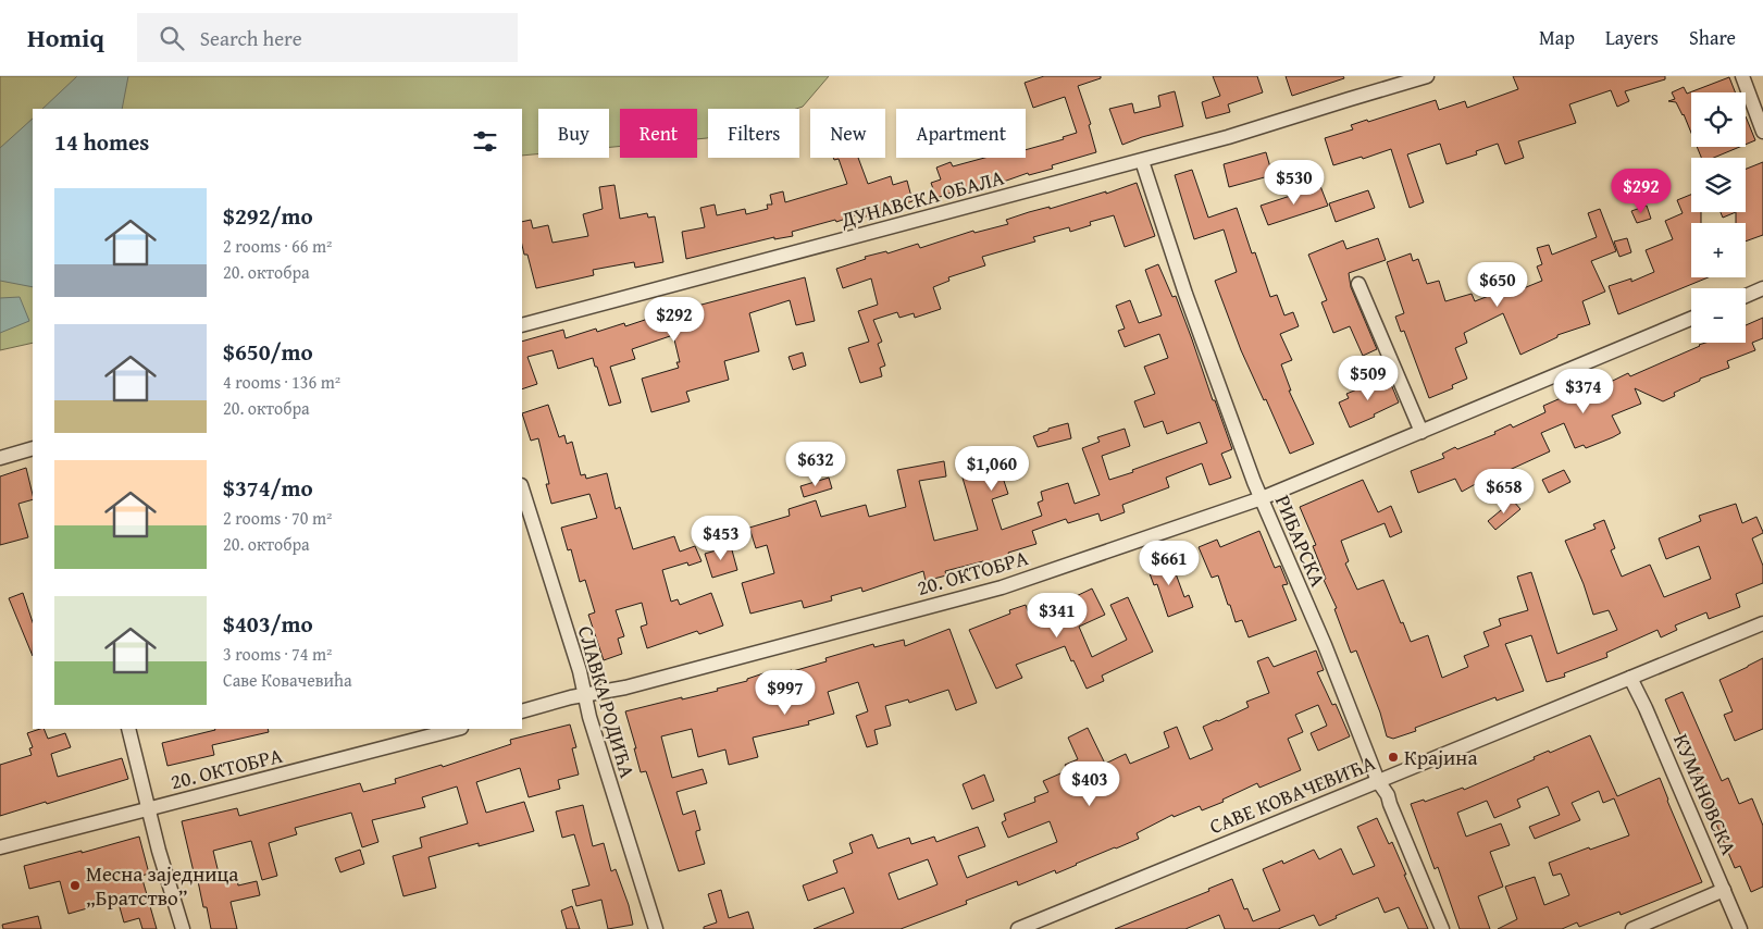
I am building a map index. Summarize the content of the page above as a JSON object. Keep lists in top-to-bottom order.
{
  "streets": {
    "street": [
      "ДУНАВСКА ОБАЛА",
      "РИБАРСКА",
      "20. ОКТОБРА",
      "СЛАВКА РОДИЋА",
      "САВЕ КОВАЧЕВИЋА",
      "КУМАНОВСКА"
    ]
  },
  "crossings": [
    ["ДУНАВСКА ОБАЛА", "РИБАРСКА"],
    ["РИБАРСКА", "20. ОКТОБРА"],
    ["РИБАРСКА", "САВЕ КОВАЧЕВИЋА"],
    ["20. ОКТОБРА", "СЛАВКА РОДИЋА"],
    ["САВЕ КОВАЧЕВИЋА", "КУМАНОВСКА"]
  ],
  "places": ["Крајина", "Месна заједница „Братство”"],
  "page": {
    "header": "Homiq",
    "search": "Search here",
    "nav": ["Map", "Layers", "Share"],
    "map_buttons": ["+", "−"],
    "chip": [
      "Buy",
      "Rent",
      "Filters",
      "New",
      "Apartment"
    ],
    "heading": "14 homes",
    "price": [
      "$530",
      "$292",
      "$650",
      "$292",
      "$509",
      "$374",
      "$632",
      "$1,060",
      "$658",
      "$453",
      "$661",
      "$341",
      "$997",
      "$403"
    ],
    "list": [
      {
        "name": "$292/mo",
        "note": "2 rooms · 66 m² · 20. октобра"
      },
      {
        "name": "$650/mo",
        "note": "4 rooms · 136 m² · 20. октобра"
      },
      {
        "name": "$374/mo",
        "note": "2 rooms · 70 m² · 20. октобра"
      },
      {
        "name": "$403/mo",
        "note": "3 rooms · 74 m² · Саве Ковачевића"
      }
    ]
  }
}
